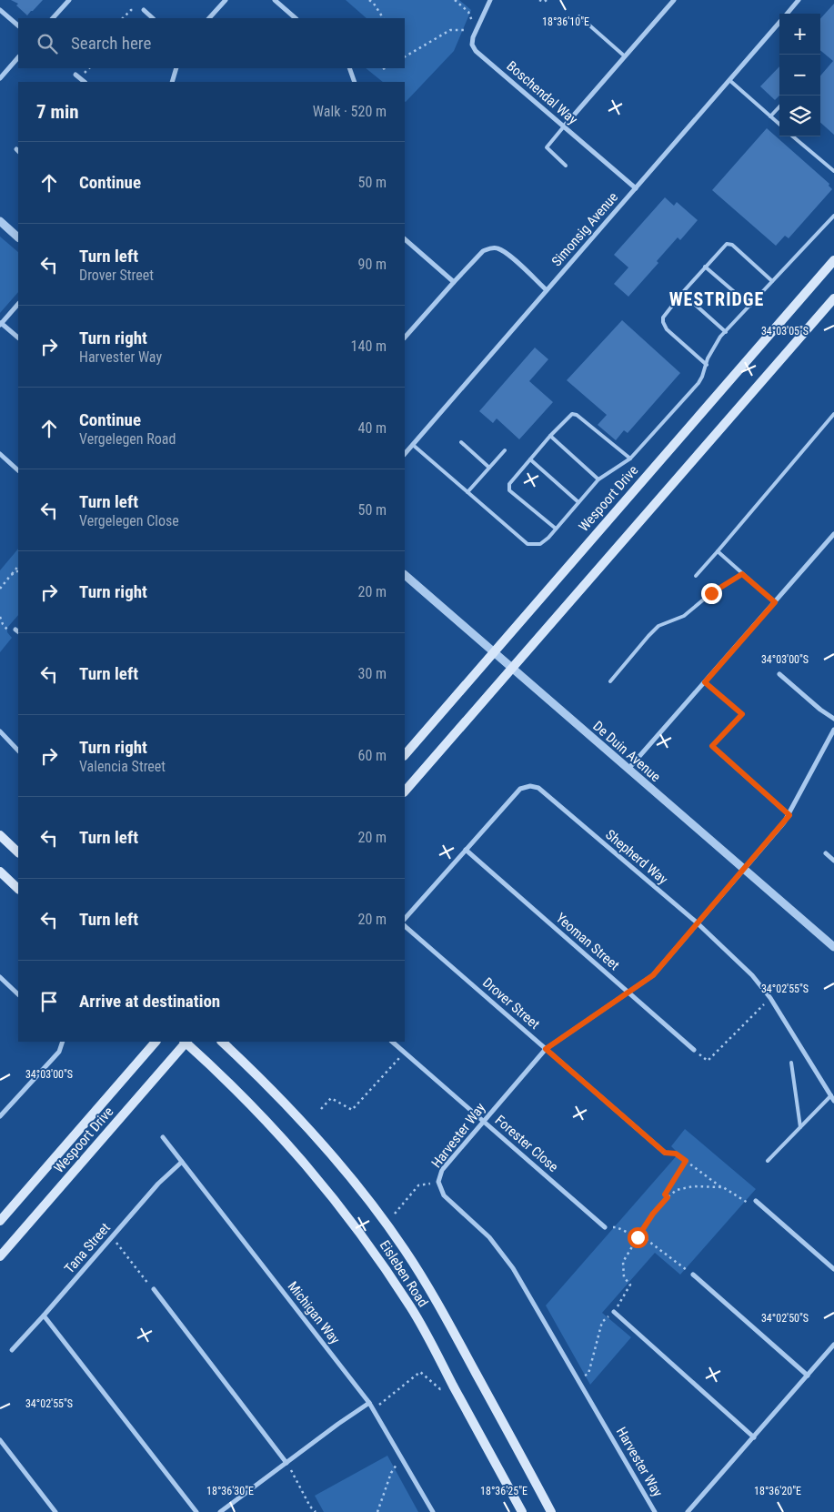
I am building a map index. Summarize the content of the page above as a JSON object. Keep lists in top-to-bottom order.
{
  "streets": {
    "main road": ["Wespoort Drive", "Eisleben Road"],
    "street": [
      "Boschendal Way",
      "Simonsig Avenue",
      "De Duin Avenue",
      "Shepherd Way",
      "Yeoman Street",
      "Drover Street",
      "Harvester Way",
      "Forester Close",
      "Tana Street",
      "Michigan Way"
    ]
  },
  "crossings": [
    ["Boschendal Way", "Simonsig Avenue"],
    ["Wespoort Drive", "De Duin Avenue"],
    ["De Duin Avenue", "Harvester Way"],
    ["Shepherd Way", "Yeoman Street"],
    ["Shepherd Way", "Harvester Way"],
    ["Yeoman Street", "Harvester Way"],
    ["Drover Street", "Harvester Way"],
    ["Harvester Way", "Forester Close"],
    ["Tana Street", "Michigan Way"]
  ],
  "districts": ["WESTRIDGE"],
  "page": {
    "map_buttons": ["+", "−"],
    "search": "Search here",
    "heading": ["7 min", "Walk · 520 m"],
    "list": [
      ["Continue", "50 m"],
      ["Turn left", "Drover Street", "90 m"],
      ["Turn right", "Harvester Way", "140 m"],
      ["Continue", "Vergelegen Road", "40 m"],
      ["Turn left", "Vergelegen Close", "50 m"],
      ["Turn right", "20 m"],
      ["Turn left", "30 m"],
      ["Turn right", "Valencia Street", "60 m"],
      ["Turn left", "20 m"],
      ["Turn left", "20 m"],
      "Arrive at destination"
    ]
  },
  "coordinates": [
    "18°36'10\"E",
    "34°03'05\"S",
    "34°03'00\"S",
    "34°02'55\"S",
    "34°02'50\"S",
    "18°36'30\"E",
    "18°36'25\"E",
    "18°36'20\"E"
  ]
}
